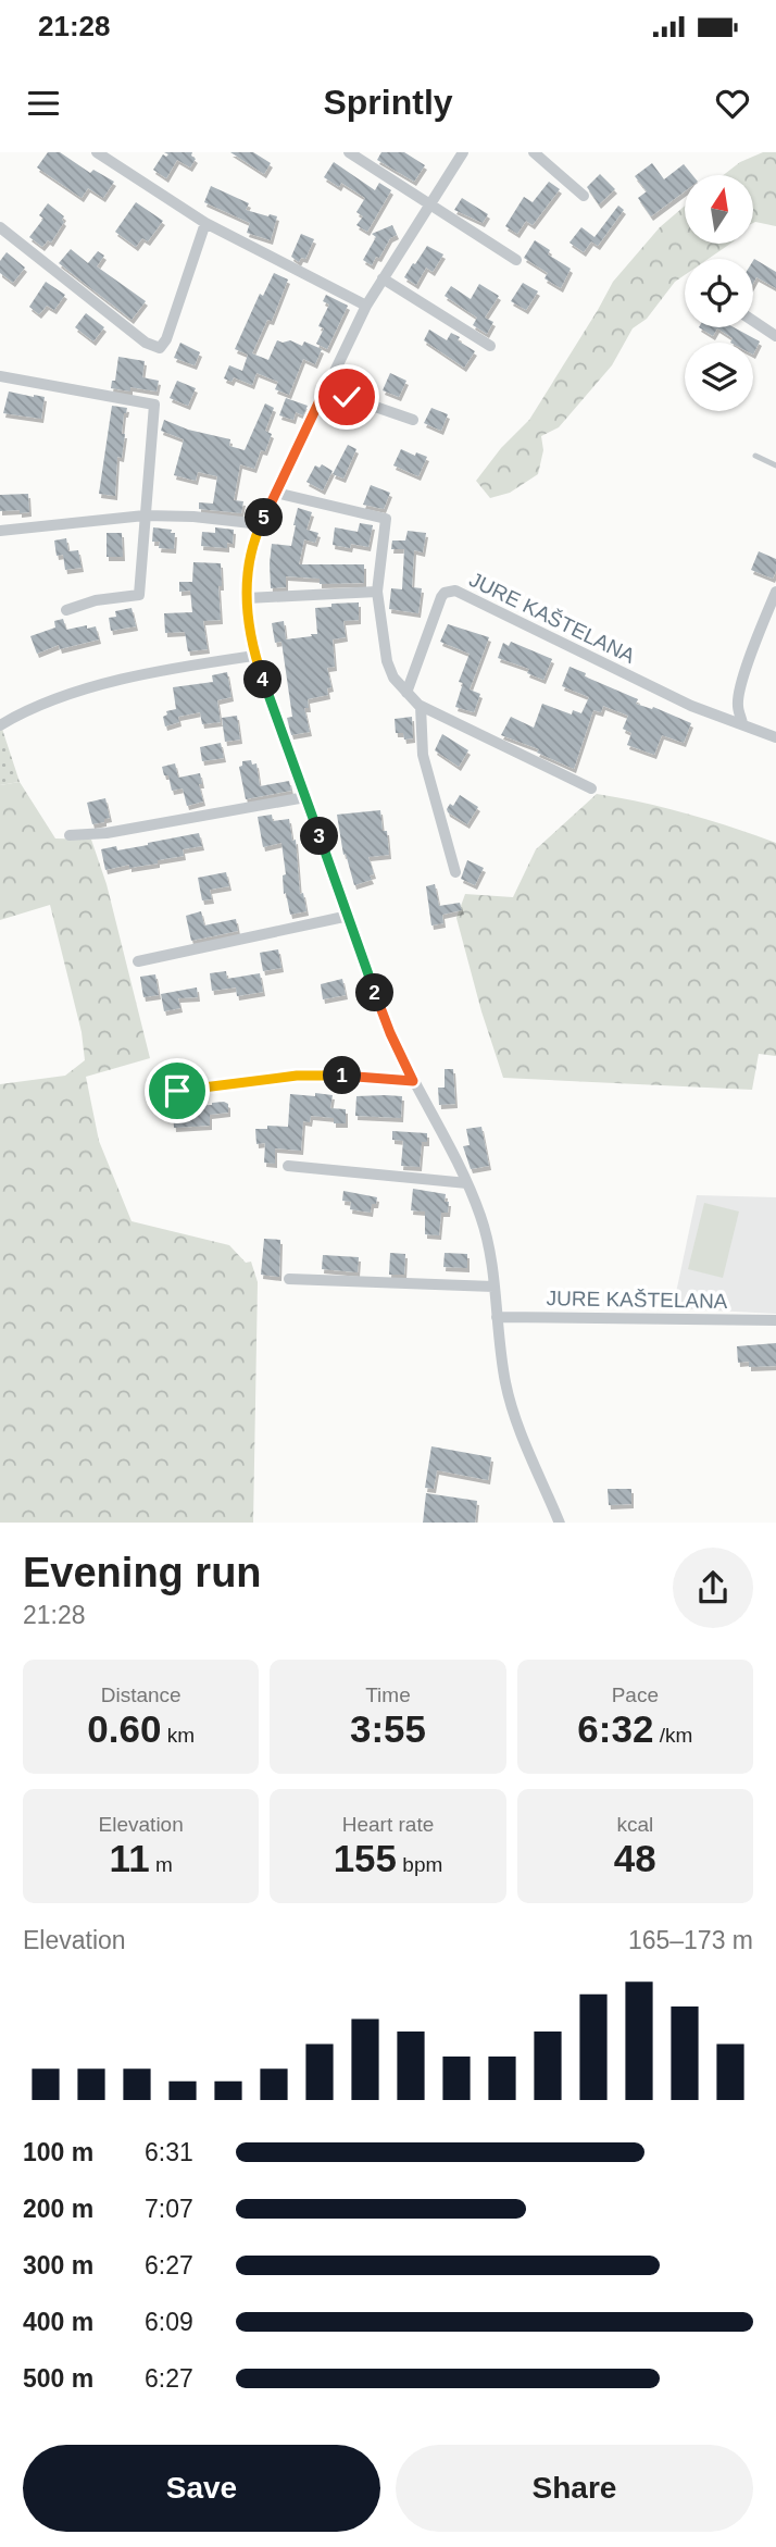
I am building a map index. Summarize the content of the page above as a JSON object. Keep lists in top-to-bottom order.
{
  "streets": {
    "street": ["JURE KAŠTELANA"]
  },
  "north": "top",
  "page": {
    "status": "21:28",
    "header": "Sprintly",
    "pins": [
      "5",
      "4",
      "3",
      "2",
      "1"
    ],
    "heading": ["Evening run", "21:28"],
    "stats": [
      ["Distance", "0.60 km"],
      ["Time", "3:55"],
      ["Pace", "6:32 /km"],
      ["Elevation", "11 m"],
      ["Heart rate", "155 bpm"],
      ["kcal", "48"]
    ],
    "chart": ["Elevation", "165–173 m"],
    "list": [
      {
        "name": "100 m",
        "note": "6:31"
      },
      {
        "name": "200 m",
        "note": "7:07"
      },
      {
        "name": "300 m",
        "note": "6:27"
      },
      {
        "name": "400 m",
        "note": "6:09"
      },
      {
        "name": "500 m",
        "note": "6:27"
      }
    ],
    "buttons": ["Save", "Share"]
  }
}
